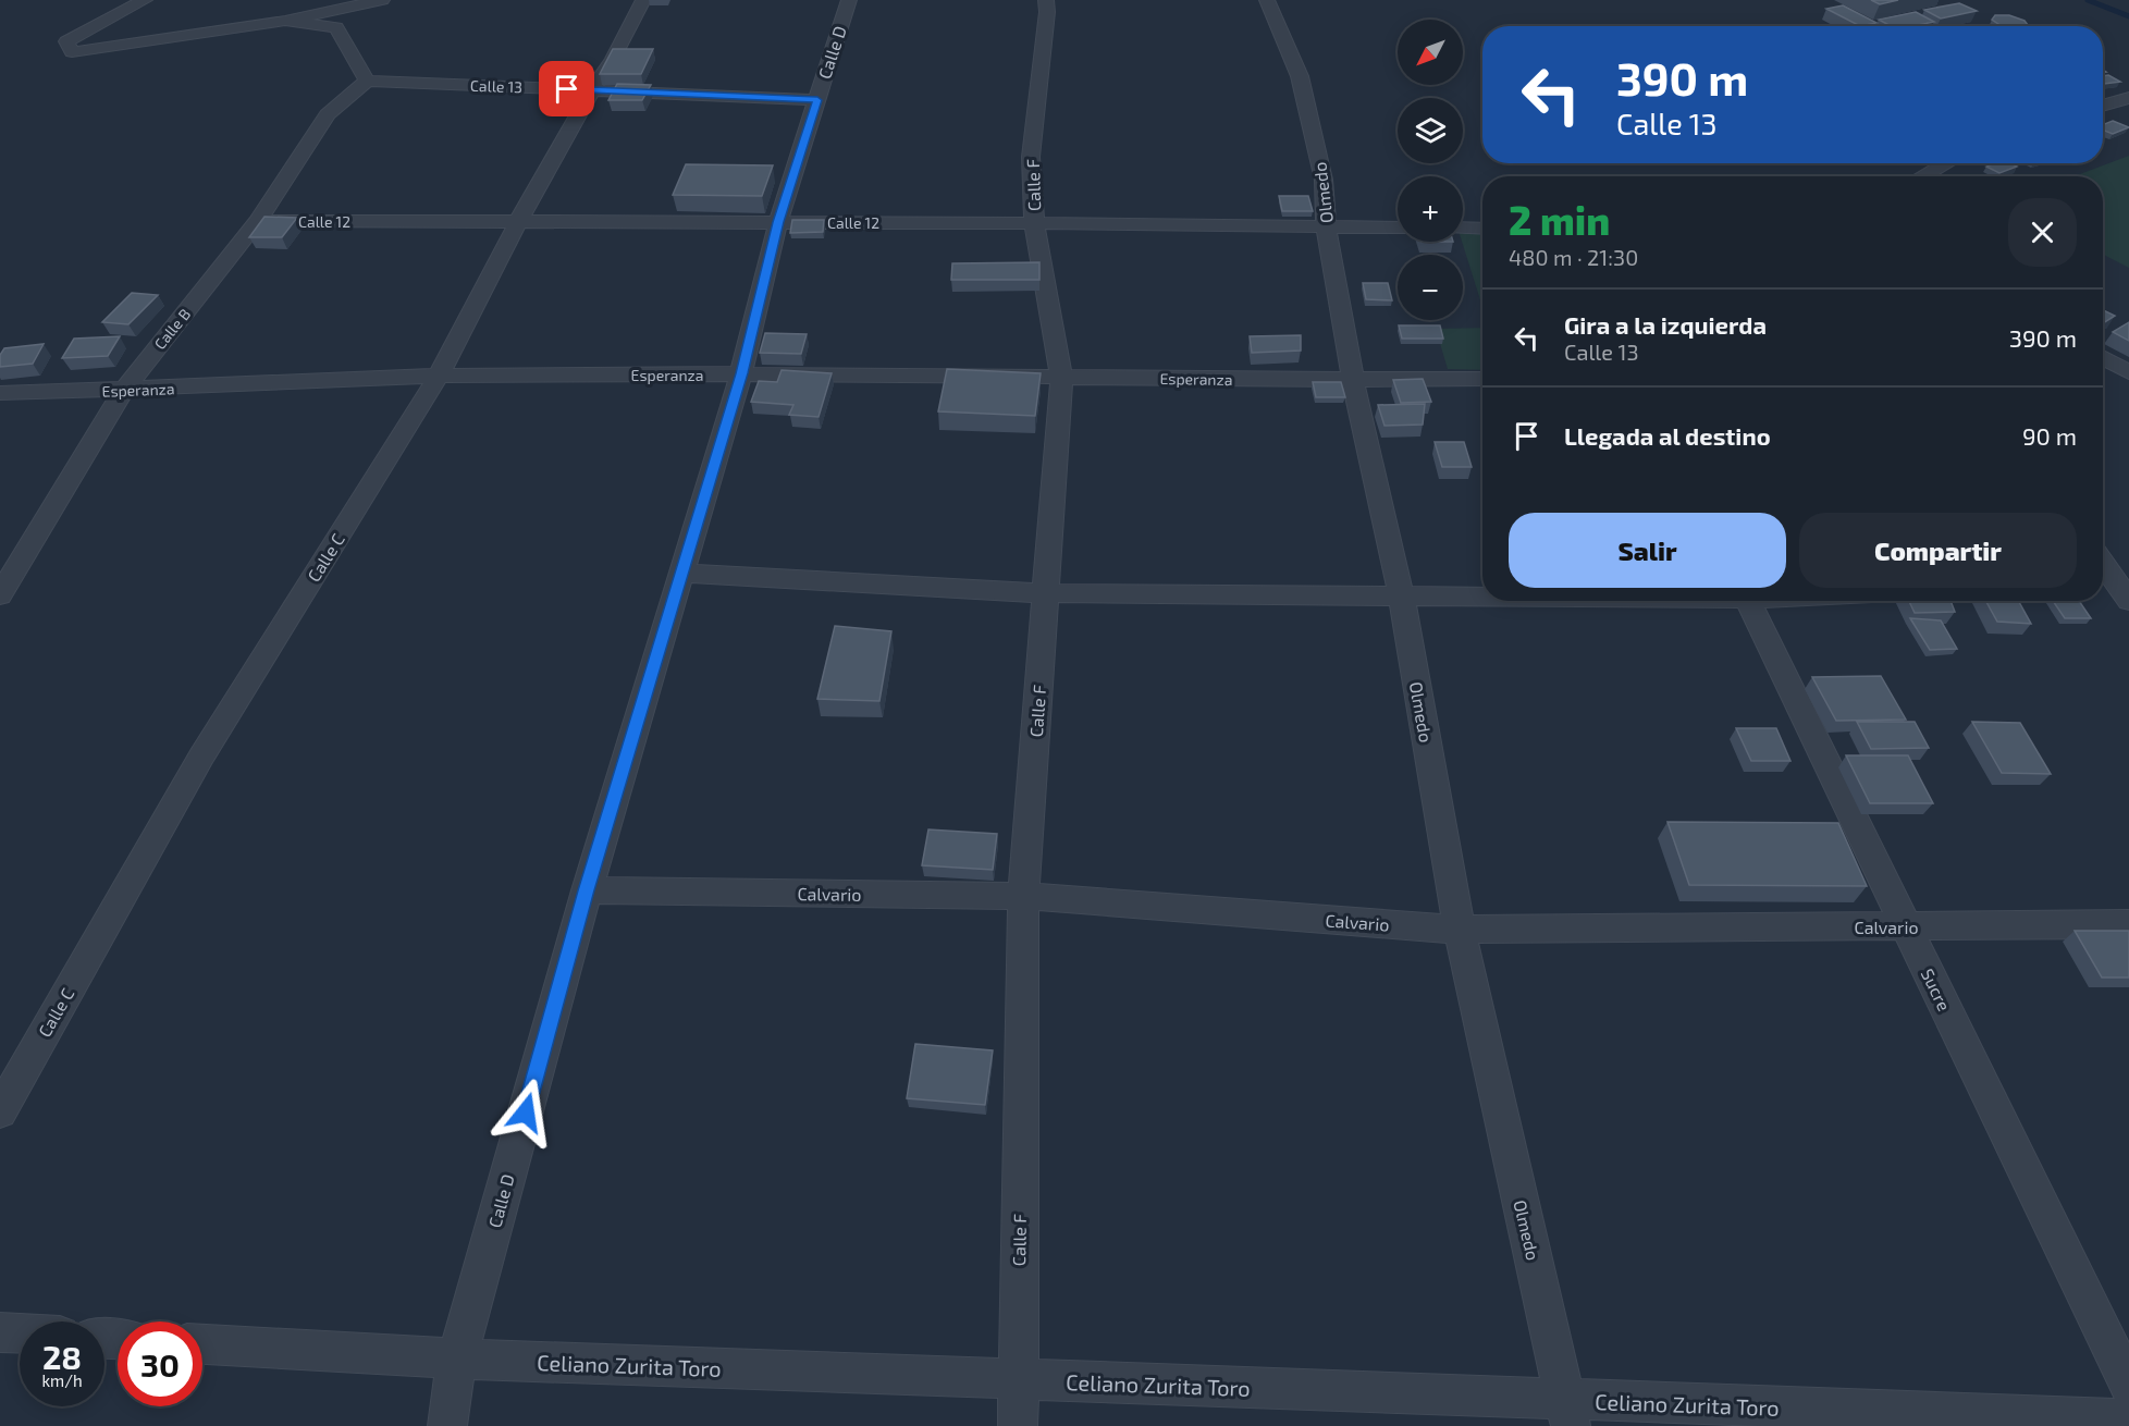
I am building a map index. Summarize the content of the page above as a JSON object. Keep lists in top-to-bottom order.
{
  "streets": {
    "street": [
      "Calle D",
      "Calle 13",
      "Calle F",
      "Olmedo",
      "Calle 12",
      "Calle B",
      "Esperanza",
      "Calle C",
      "Calvario",
      "Sucre",
      "Celiano Zurita Toro"
    ]
  },
  "crossings": [
    ["Calle D", "Calle 13"],
    ["Calle D", "Calle 12"],
    ["Calle D", "Esperanza"],
    ["Calle D", "Calvario"],
    ["Calle D", "Celiano Zurita Toro"],
    ["Calle 13", "Calle B"],
    ["Calle 13", "Calle C"],
    ["Calle F", "Calle 12"],
    ["Calle F", "Esperanza"],
    ["Calle F", "Calvario"],
    ["Calle F", "Celiano Zurita Toro"],
    ["Olmedo", "Calle 12"],
    ["Olmedo", "Esperanza"],
    ["Olmedo", "Calvario"],
    ["Olmedo", "Celiano Zurita Toro"],
    ["Calle 12", "Calle B"],
    ["Calle 12", "Calle C"],
    ["Calle B", "Esperanza"],
    ["Esperanza", "Calle C"],
    ["Calvario", "Sucre"]
  ],
  "north": "bottom left",
  "page": {
    "map_buttons": ["+", "−"],
    "turn": ["390 m", "Calle 13"],
    "heading": ["2 min", "480 m · 21:30"],
    "list": [
      {
        "name": "Gira a la izquierda",
        "note": "Calle 13",
        "value": "390 m"
      },
      {
        "name": "Llegada al destino",
        "value": "90 m"
      }
    ],
    "buttons": ["Salir", "Compartir"],
    "speed": "28 km/h",
    "limit": "30"
  }
}
